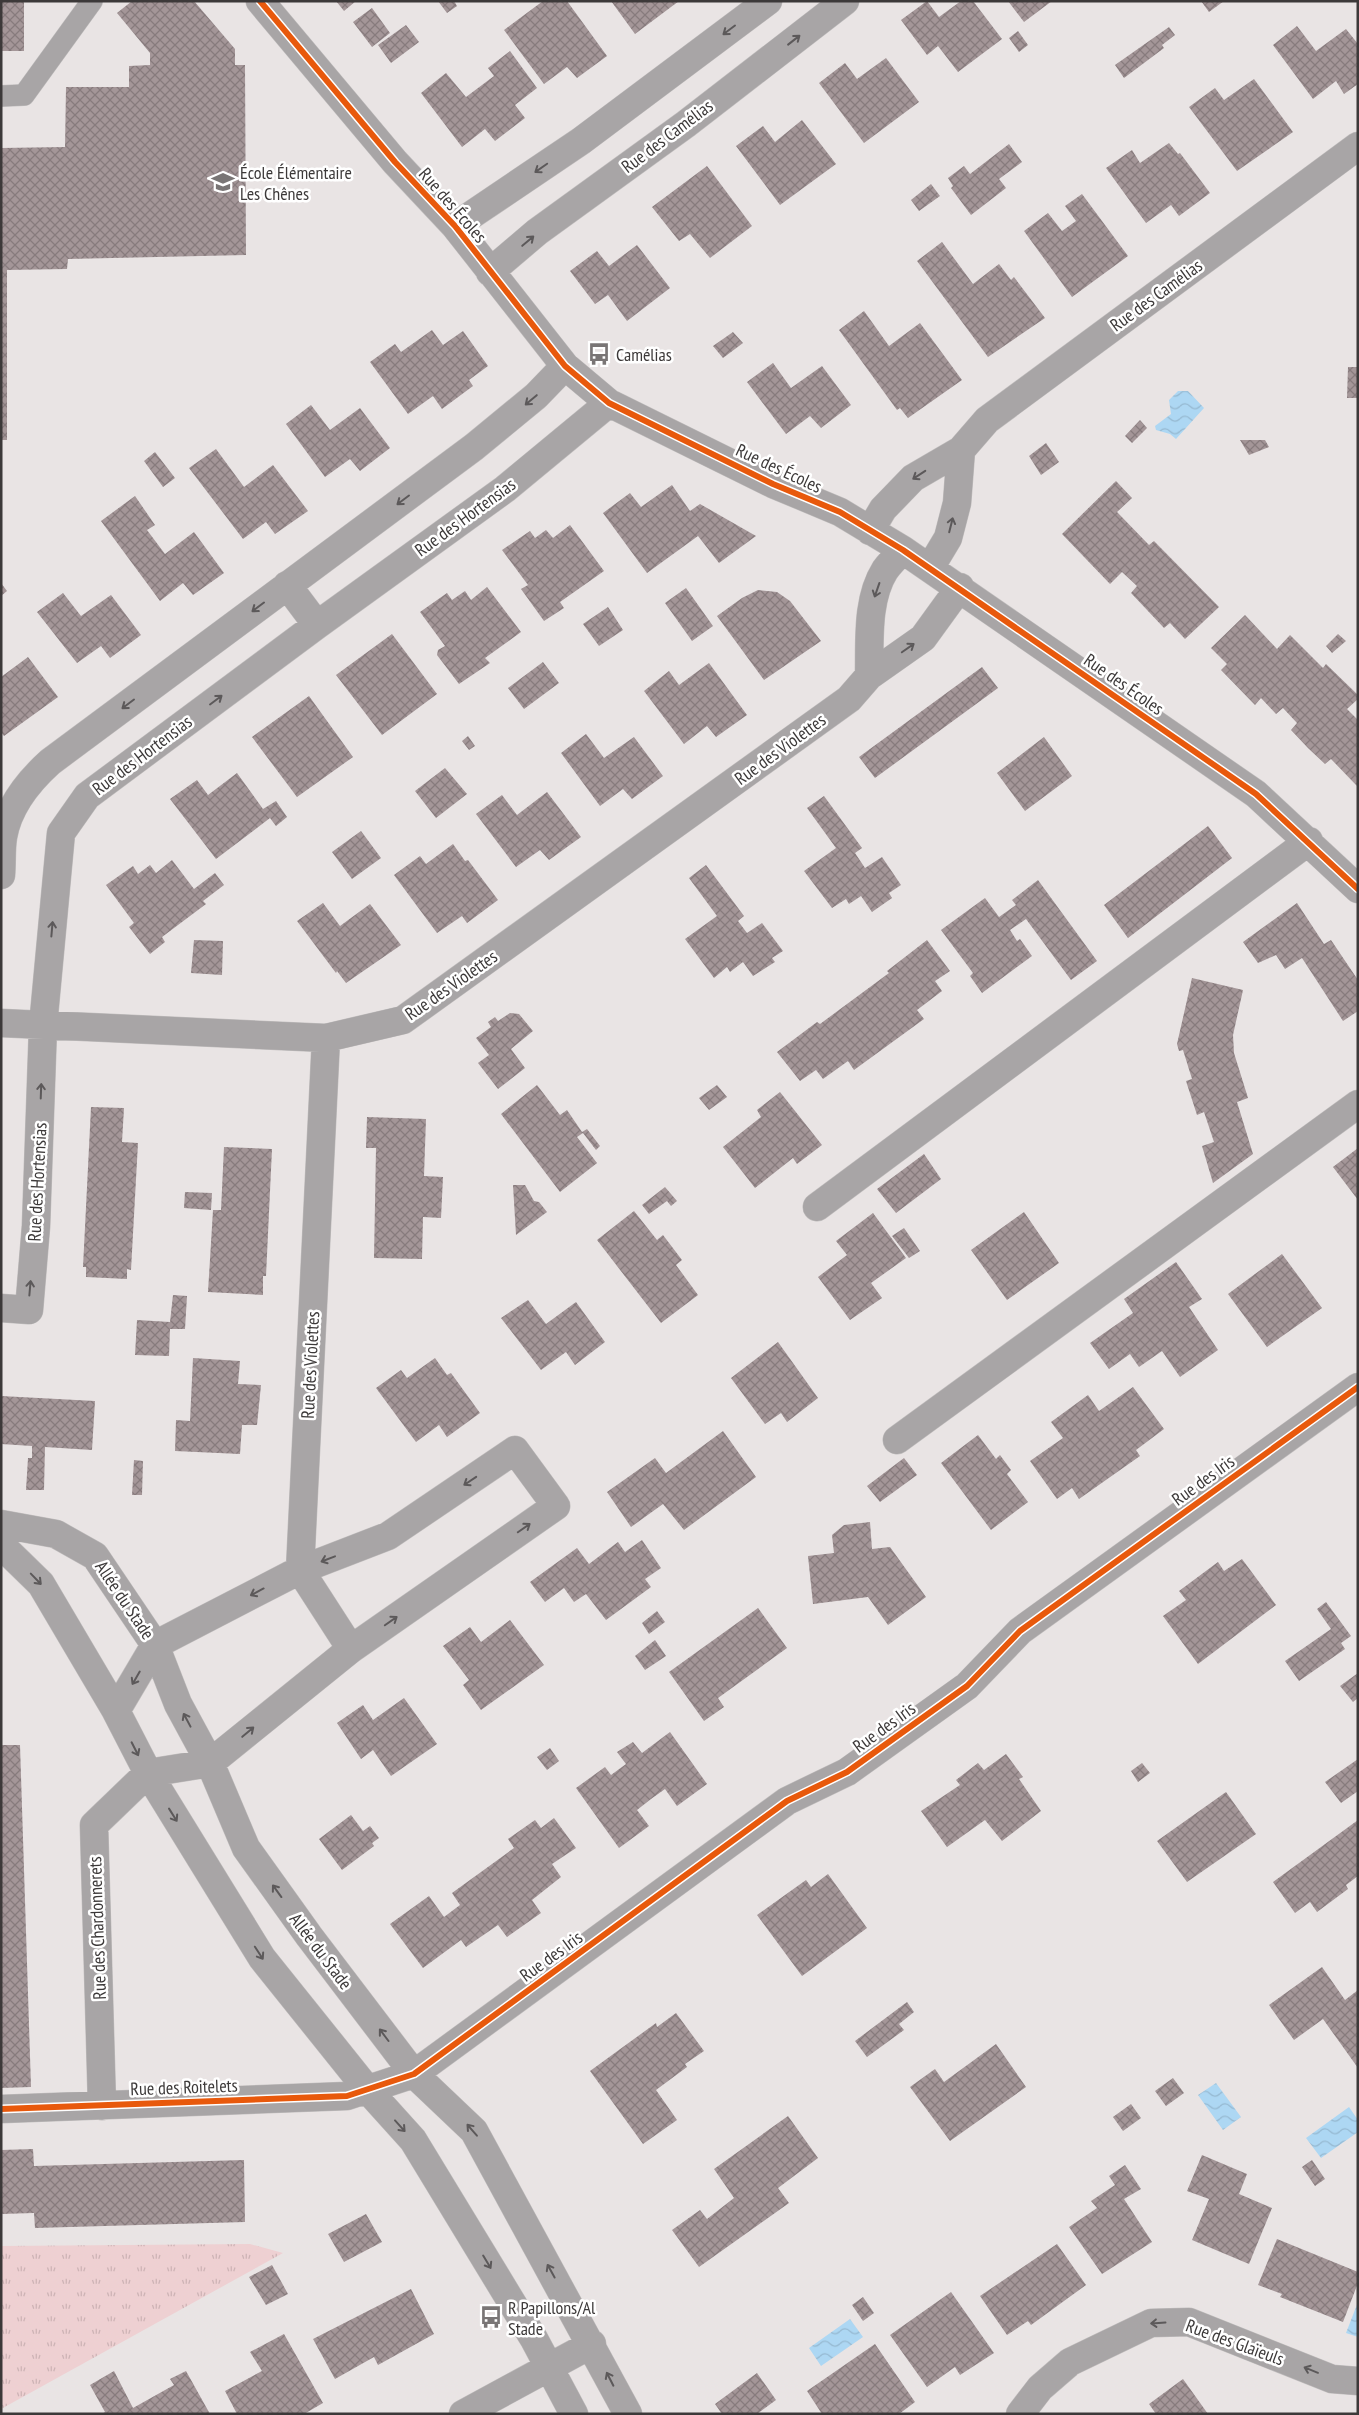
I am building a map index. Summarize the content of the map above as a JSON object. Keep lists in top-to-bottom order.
{
  "streets": {
    "street": [
      "Rue des Camélias",
      "Rue des Écoles",
      "Rue des Hortensias",
      "Rue des Violettes",
      "Rue des Iris",
      "Allée du Stade",
      "Rue des Chardonnerets",
      "Rue des Roitelets",
      "Rue des Glaïeuls"
    ]
  },
  "crossings": [
    ["Rue des Camélias", "Rue des Écoles"],
    ["Rue des Écoles", "Rue des Hortensias"],
    ["Rue des Écoles", "Rue des Violettes"],
    ["Rue des Iris", "Allée du Stade"],
    ["Rue des Iris", "Rue des Roitelets"],
    ["Rue des Chardonnerets", "Rue des Roitelets"]
  ],
  "one_way": ["Rue des Glaïeuls"],
  "places": {
    "school or university": ["École Élémentaire Les Chênes"],
    "bus stop": ["Camélias", "R Papillons/Al Stade"]
  }
}
